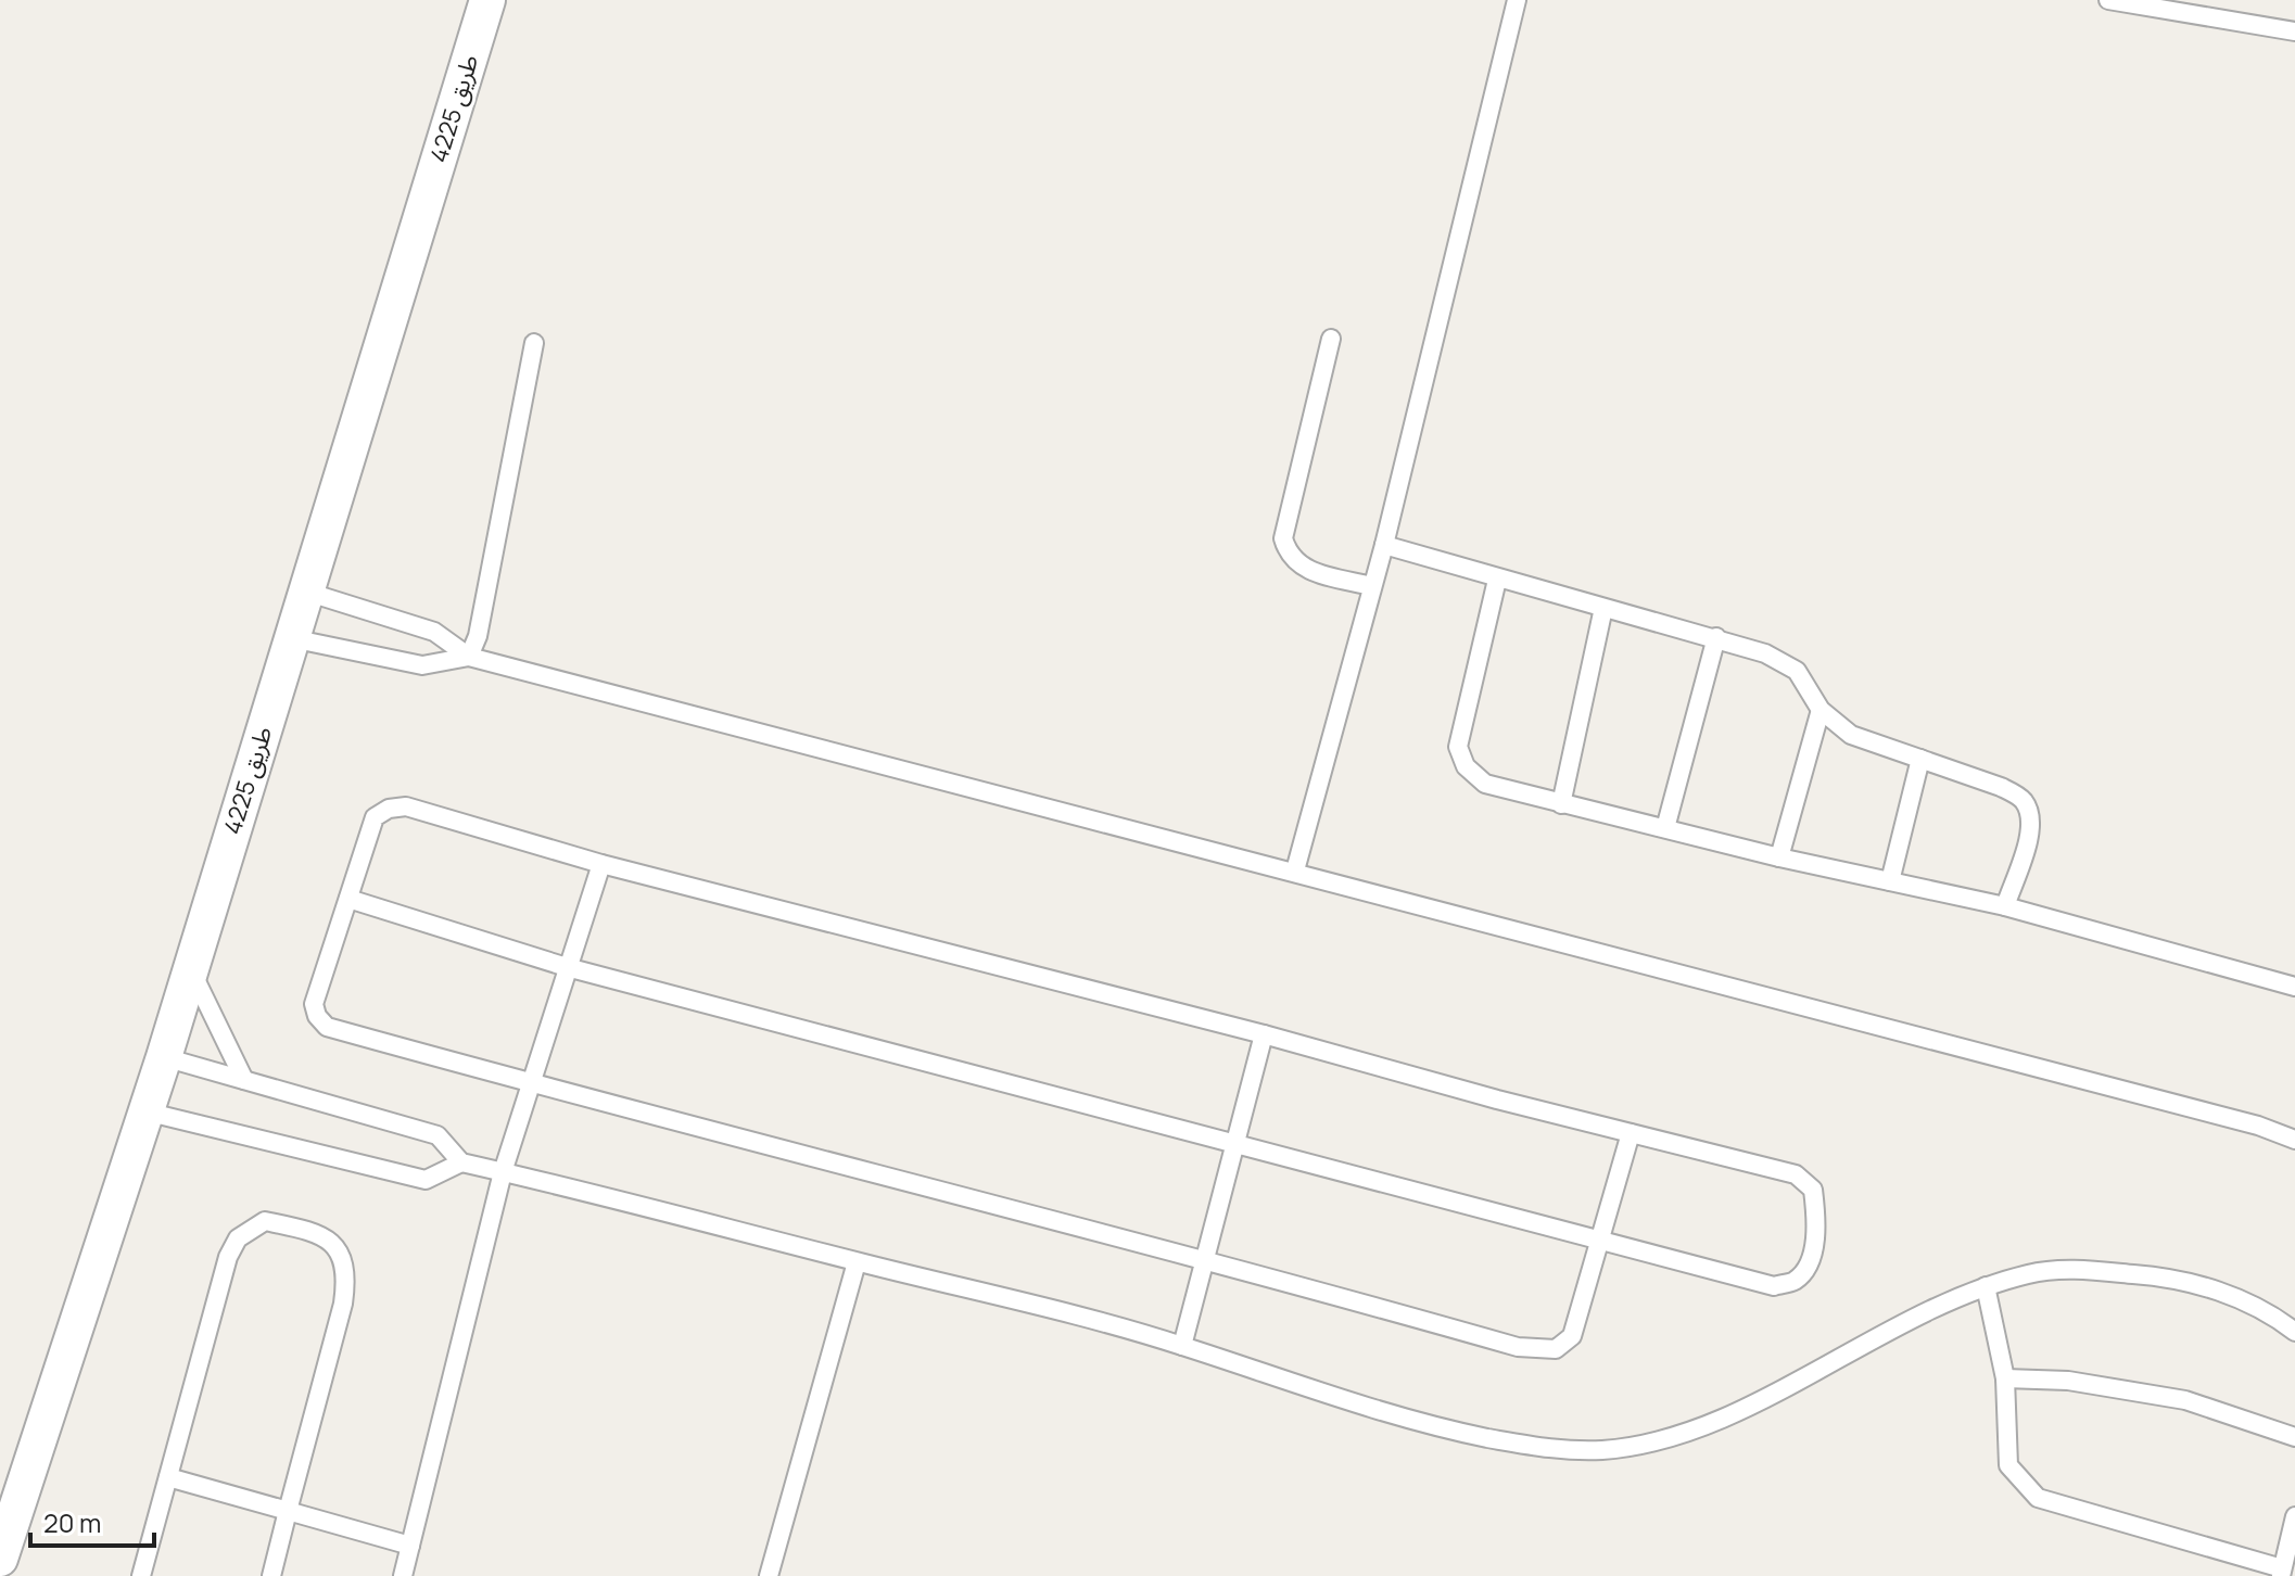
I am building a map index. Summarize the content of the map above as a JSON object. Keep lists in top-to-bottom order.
{
  "streets": {
    "street": ["طريق 4225"]
  },
  "scale_bar": "20 m"
}
